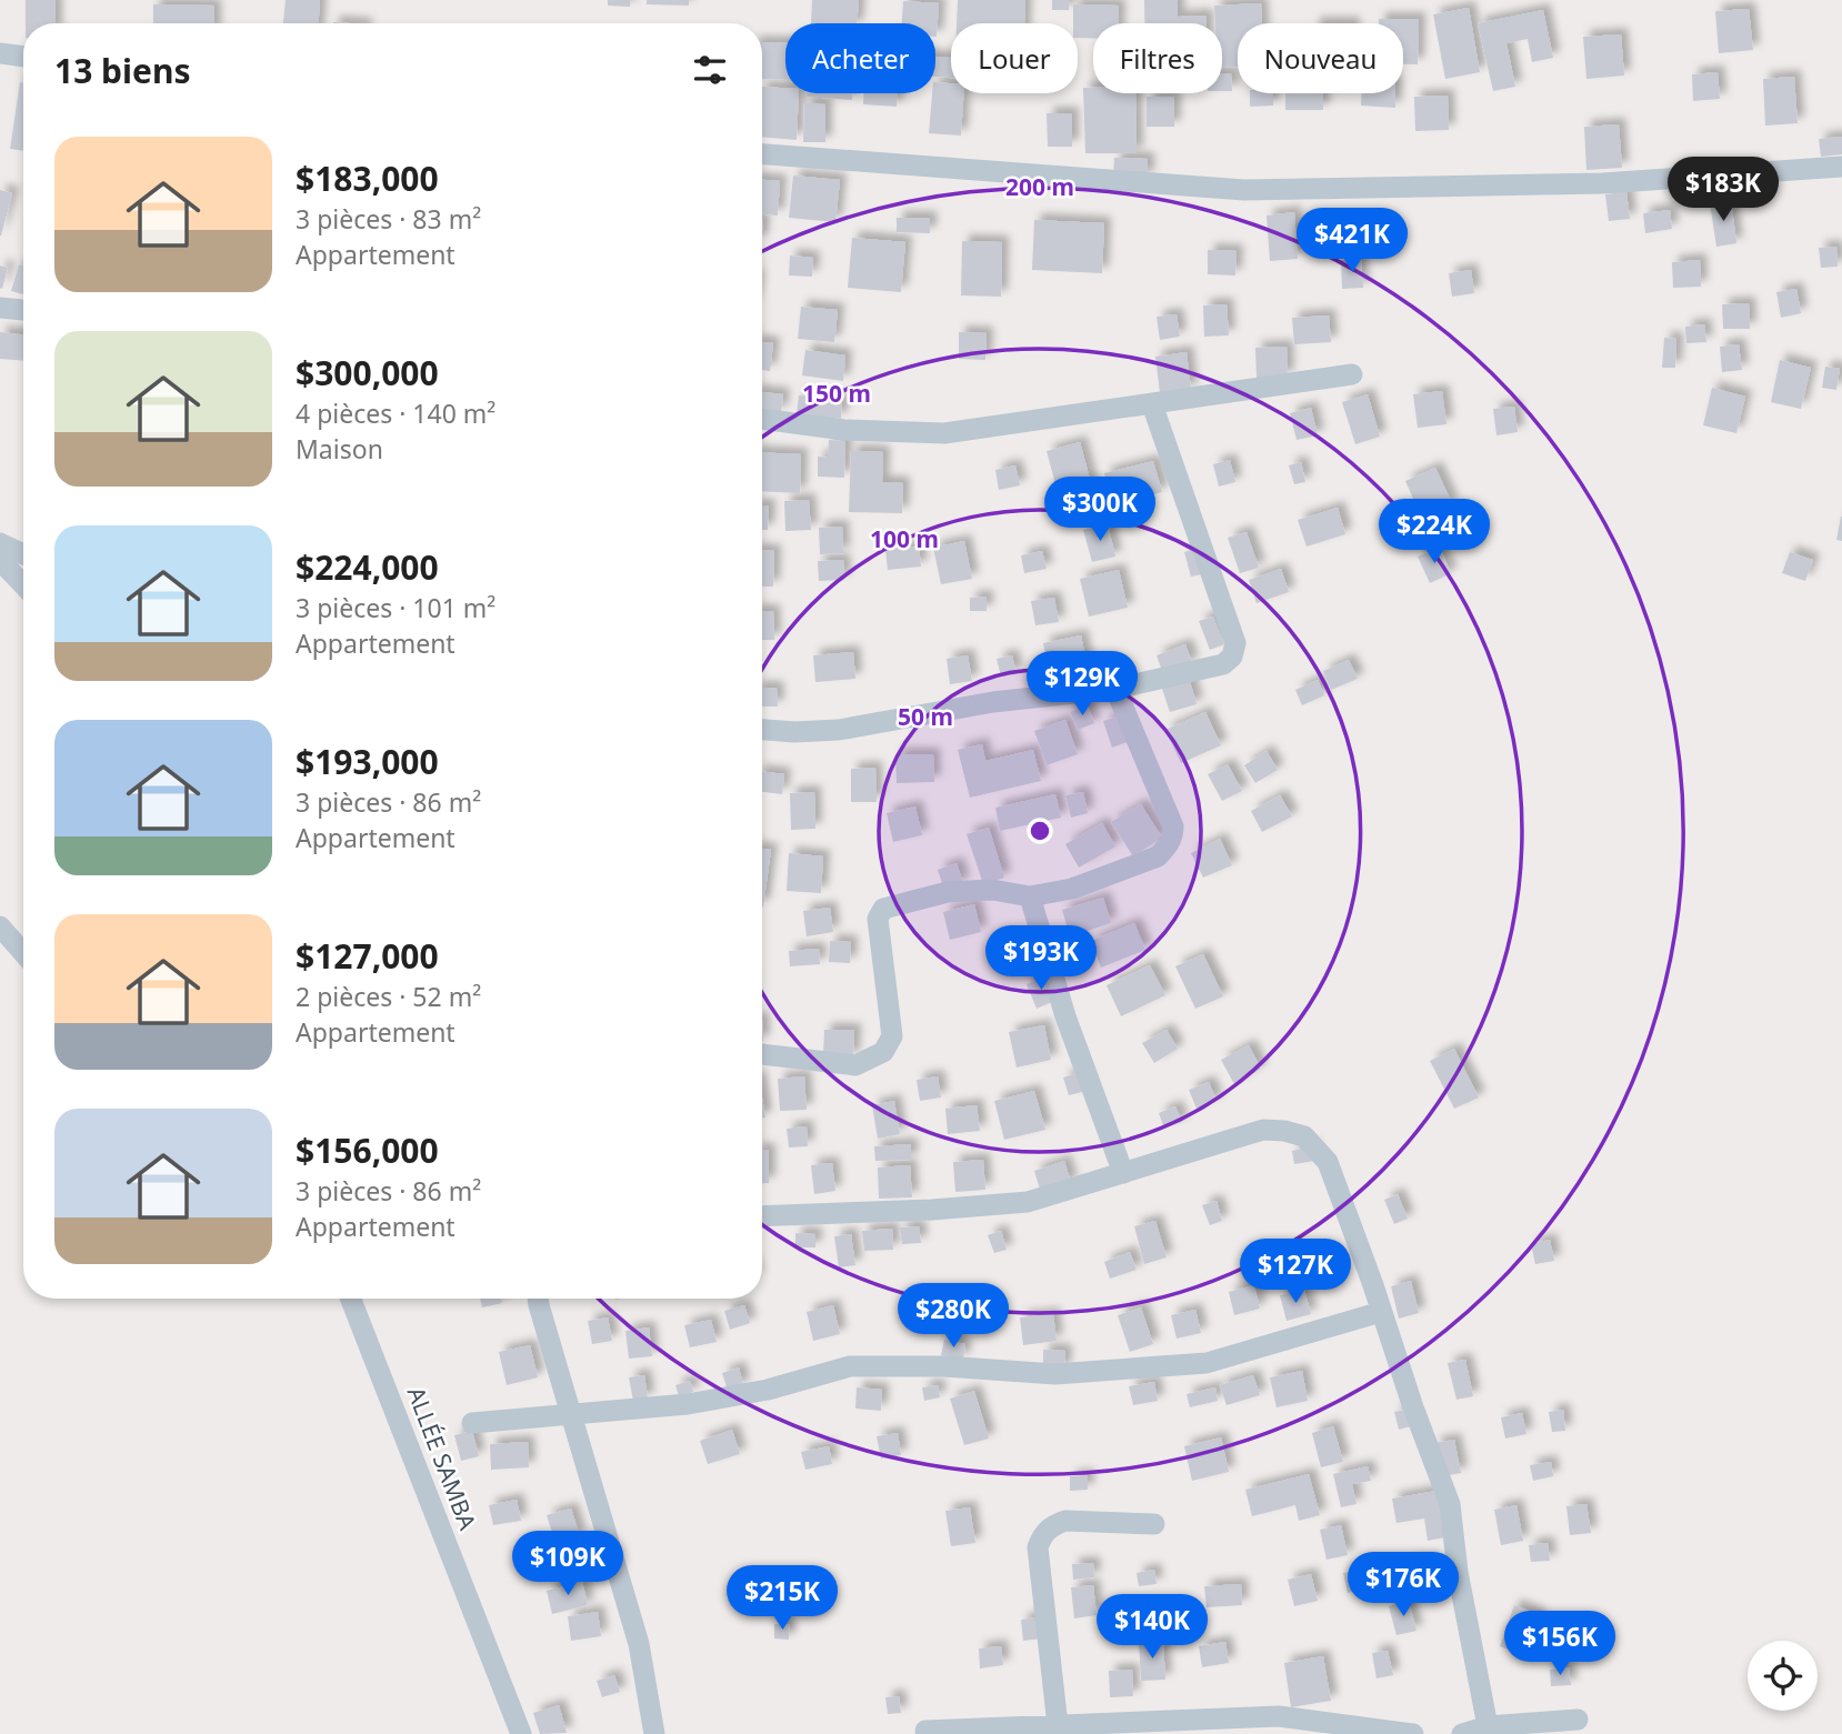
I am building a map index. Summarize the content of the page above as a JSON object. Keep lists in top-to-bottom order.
{
  "streets": {
    "street": ["ALLÉE SAMBA"]
  },
  "page": {
    "chip": [
      "Acheter",
      "Louer",
      "Filtres",
      "Nouveau"
    ],
    "heading": "13 biens",
    "list": [
      {
        "name": "$183,000",
        "note": "3 pièces · 83 m² · Appartement"
      },
      {
        "name": "$300,000",
        "note": "4 pièces · 140 m² · Maison"
      },
      {
        "name": "$224,000",
        "note": "3 pièces · 101 m² · Appartement"
      },
      {
        "name": "$193,000",
        "note": "3 pièces · 86 m² · Appartement"
      },
      {
        "name": "$127,000",
        "note": "2 pièces · 52 m² · Appartement"
      },
      {
        "name": "$156,000",
        "note": "3 pièces · 86 m² · Appartement"
      }
    ],
    "price": [
      "$183K",
      "$421K",
      "$300K",
      "$224K",
      "$129K",
      "$193K",
      "$127K",
      "$280K",
      "$109K",
      "$176K",
      "$215K",
      "$140K",
      "$156K"
    ]
  },
  "rings": [
    "200 m",
    "150 m",
    "100 m",
    "50 m"
  ]
}
